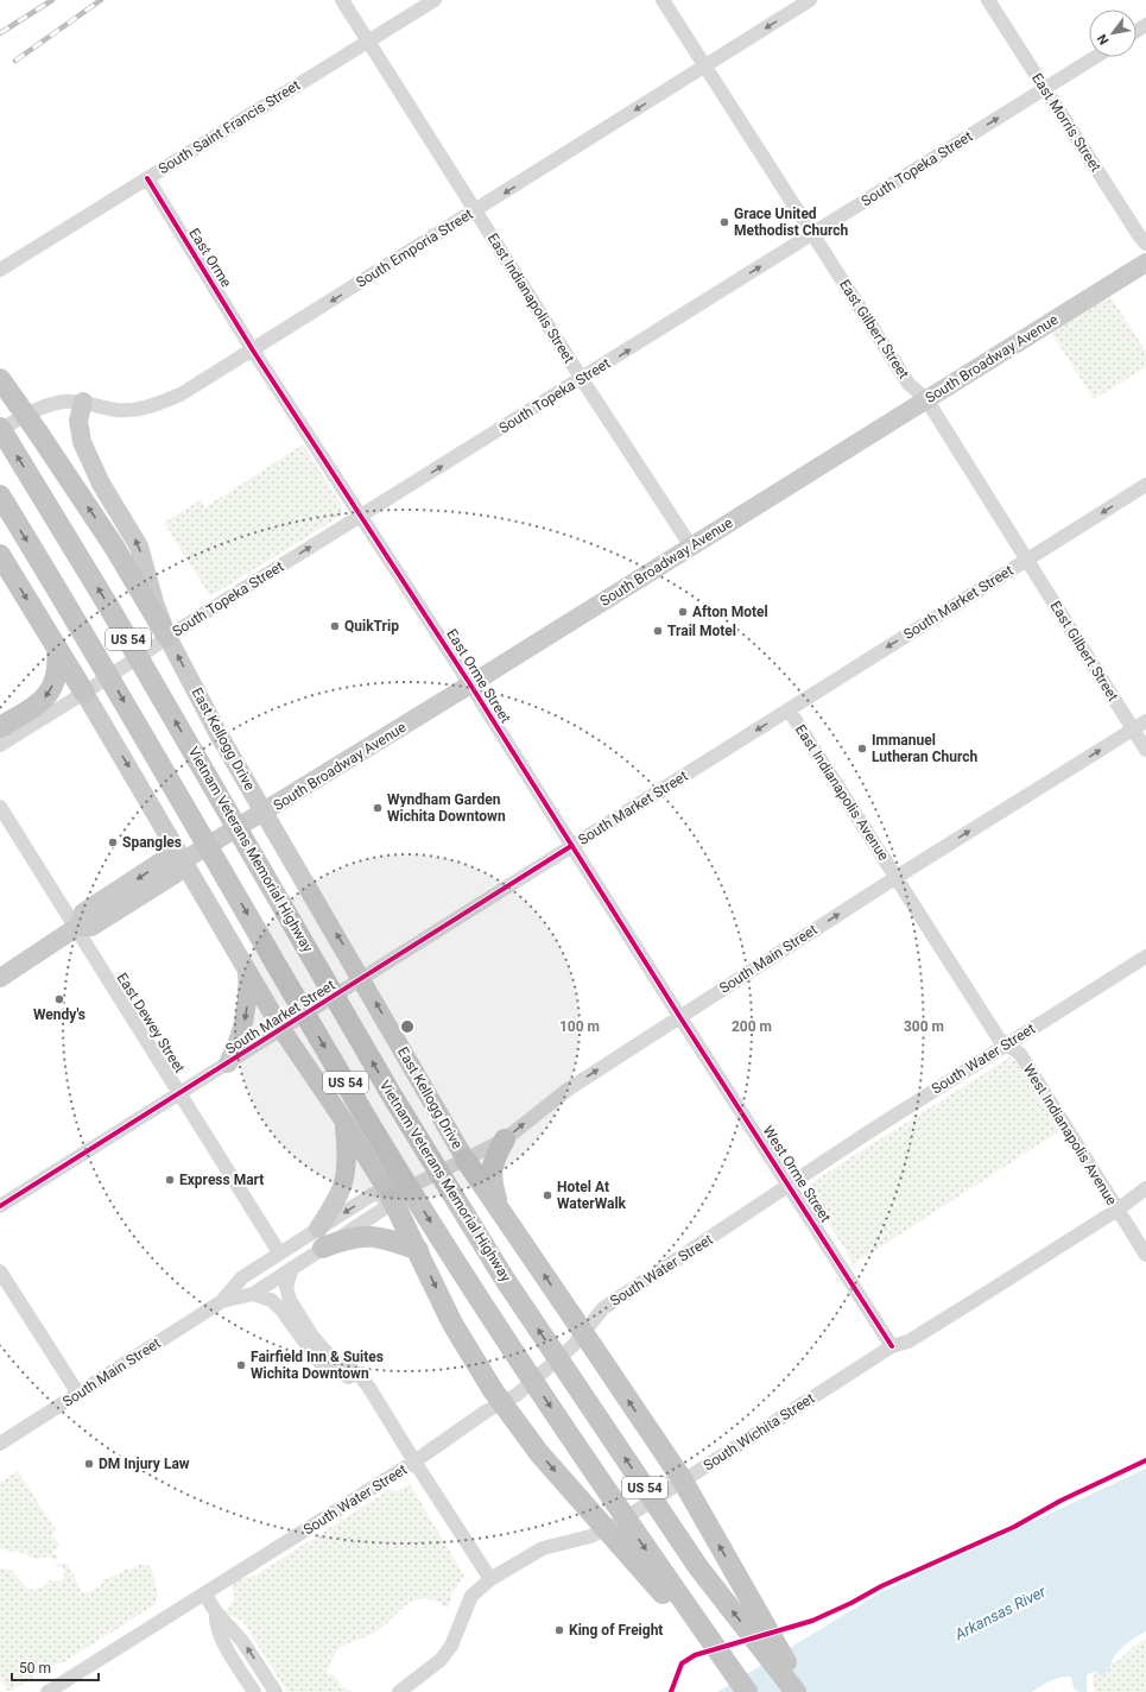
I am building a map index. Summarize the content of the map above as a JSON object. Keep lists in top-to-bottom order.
{
  "streets": {
    "highway": ["US 54", "Vietnam Veterans Memorial Highway"],
    "main road": ["South Broadway Avenue", "East Kellogg Drive"],
    "street": [
      "East Morris Street",
      "South Saint Francis Street",
      "South Topeka Street",
      "South Emporia Street",
      "East Orme",
      "East Indianapolis Street",
      "East Gilbert Street",
      "South Market Street",
      "East Orme Street",
      "East Indianapolis Avenue",
      "South Main Street",
      "East Dewey Street",
      "South Water Street",
      "West Indianapolis Avenue",
      "West Orme Street",
      "South Wichita Street"
    ]
  },
  "crossings": [
    ["East Morris Street", "South Topeka Street"],
    ["South Saint Francis Street", "East Orme"],
    ["South Saint Francis Street", "East Indianapolis Street"],
    ["South Topeka Street", "East Indianapolis Street"],
    ["South Topeka Street", "East Gilbert Street"],
    ["South Topeka Street", "East Orme Street"],
    ["South Topeka Street", "East Kellogg Drive"],
    ["South Emporia Street", "East Orme"],
    ["South Emporia Street", "East Indianapolis Street"],
    ["South Emporia Street", "East Gilbert Street"],
    ["South Emporia Street", "East Orme Street"],
    ["South Emporia Street", "East Kellogg Drive"],
    ["South Emporia Street", "Vietnam Veterans Memorial Highway"],
    ["East Orme", "East Orme Street"],
    ["East Indianapolis Street", "South Broadway Avenue"],
    ["East Gilbert Street", "South Broadway Avenue"],
    ["East Gilbert Street", "South Market Street"],
    ["East Gilbert Street", "South Main Street"],
    ["South Broadway Avenue", "East Orme Street"],
    ["South Broadway Avenue", "East Kellogg Drive"],
    ["South Broadway Avenue", "East Dewey Street"],
    ["South Market Street", "East Orme Street"],
    ["South Market Street", "East Kellogg Drive"],
    ["South Market Street", "East Indianapolis Avenue"],
    ["South Market Street", "East Dewey Street"],
    ["East Orme Street", "South Main Street"],
    ["East Orme Street", "West Orme Street"],
    ["East Kellogg Drive", "South Main Street"],
    ["East Indianapolis Avenue", "South Main Street"],
    ["East Indianapolis Avenue", "West Indianapolis Avenue"],
    ["South Main Street", "East Dewey Street"],
    ["South Main Street", "West Indianapolis Avenue"],
    ["South Main Street", "West Orme Street"],
    ["South Water Street", "West Indianapolis Avenue"],
    ["South Water Street", "West Orme Street"],
    ["West Indianapolis Avenue", "South Wichita Street"],
    ["West Orme Street", "South Wichita Street"]
  ],
  "one_way": ["South Topeka Street", "South Emporia Street", "South Market Street"],
  "water": ["Arkansas River"],
  "places": [
    "Grace United Methodist Church",
    "Afton Motel",
    "QuikTrip",
    "Trail Motel",
    "Immanuel Lutheran Church",
    "Wyndham Garden Wichita Downtown",
    "Spangles",
    "Wendy's",
    "Express Mart",
    "Hotel At WaterWalk",
    "Fairfield Inn & Suites Wichita Downtown",
    "DM Injury Law",
    "King of Freight"
  ],
  "scale_bar": "50 m",
  "north": "bottom left",
  "rings": ["100 m", "200 m", "300 m"]
}
